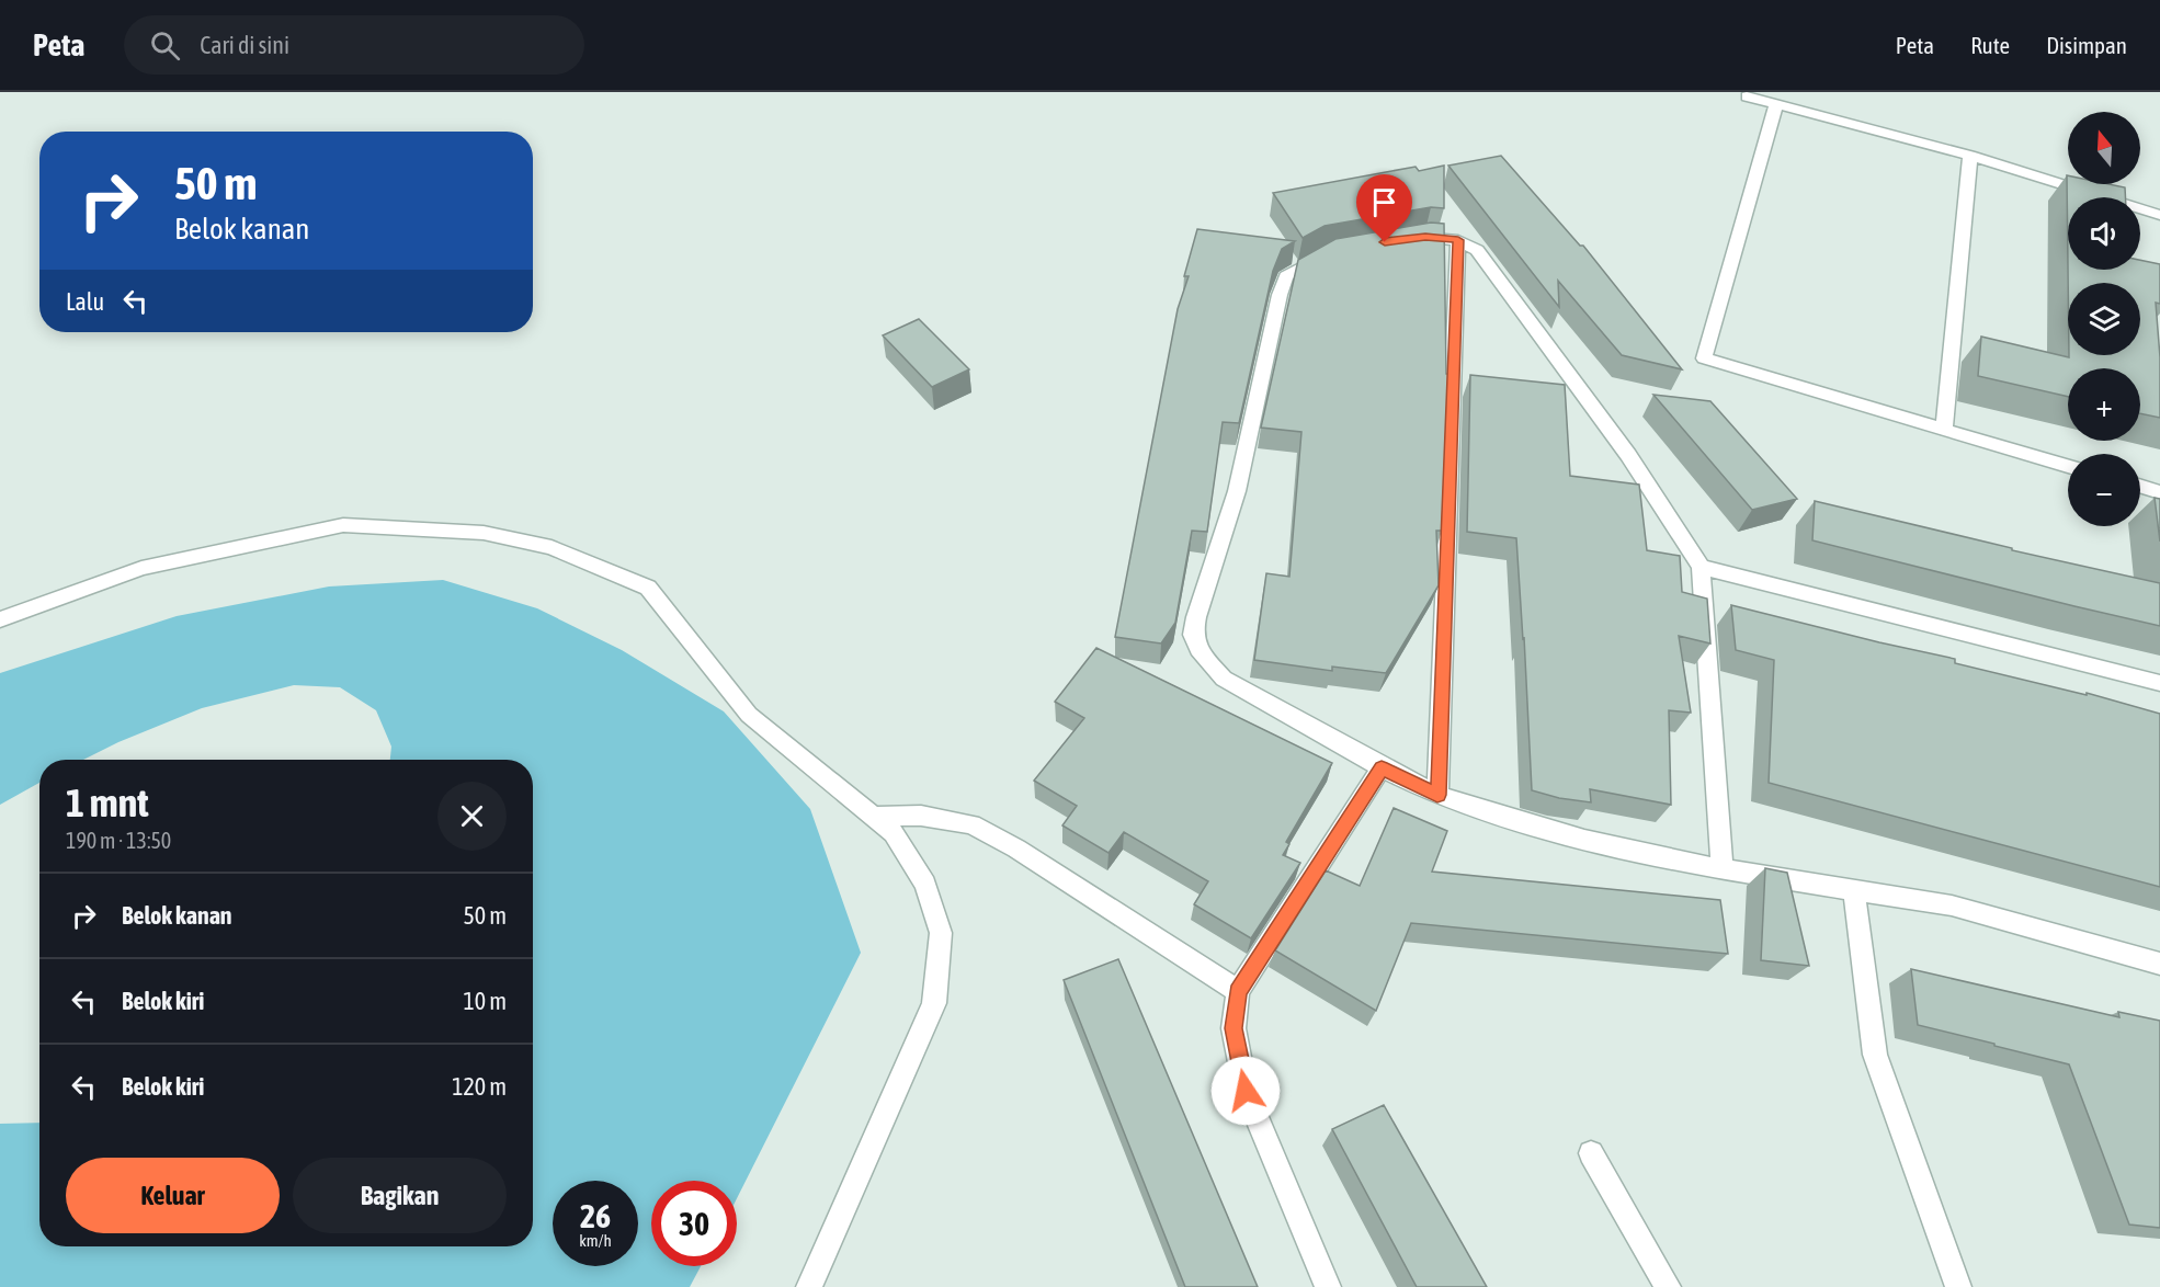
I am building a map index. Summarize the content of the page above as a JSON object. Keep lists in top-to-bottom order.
{
  "north": "top",
  "page": {
    "header": "Peta",
    "search": "Cari di sini",
    "nav": ["Peta", "Rute", "Disimpan"],
    "map_buttons": ["+", "−"],
    "turn": ["50 m", "Belok kanan"],
    "then": "Lalu",
    "heading": ["1 mnt", "190 m · 13:50"],
    "list": [
      {
        "name": "Belok kanan",
        "value": "50 m"
      },
      {
        "name": "Belok kiri",
        "value": "10 m"
      },
      {
        "name": "Belok kiri",
        "value": "120 m"
      }
    ],
    "buttons": ["Keluar", "Bagikan"],
    "speed": "26 km/h",
    "limit": "30"
  }
}
